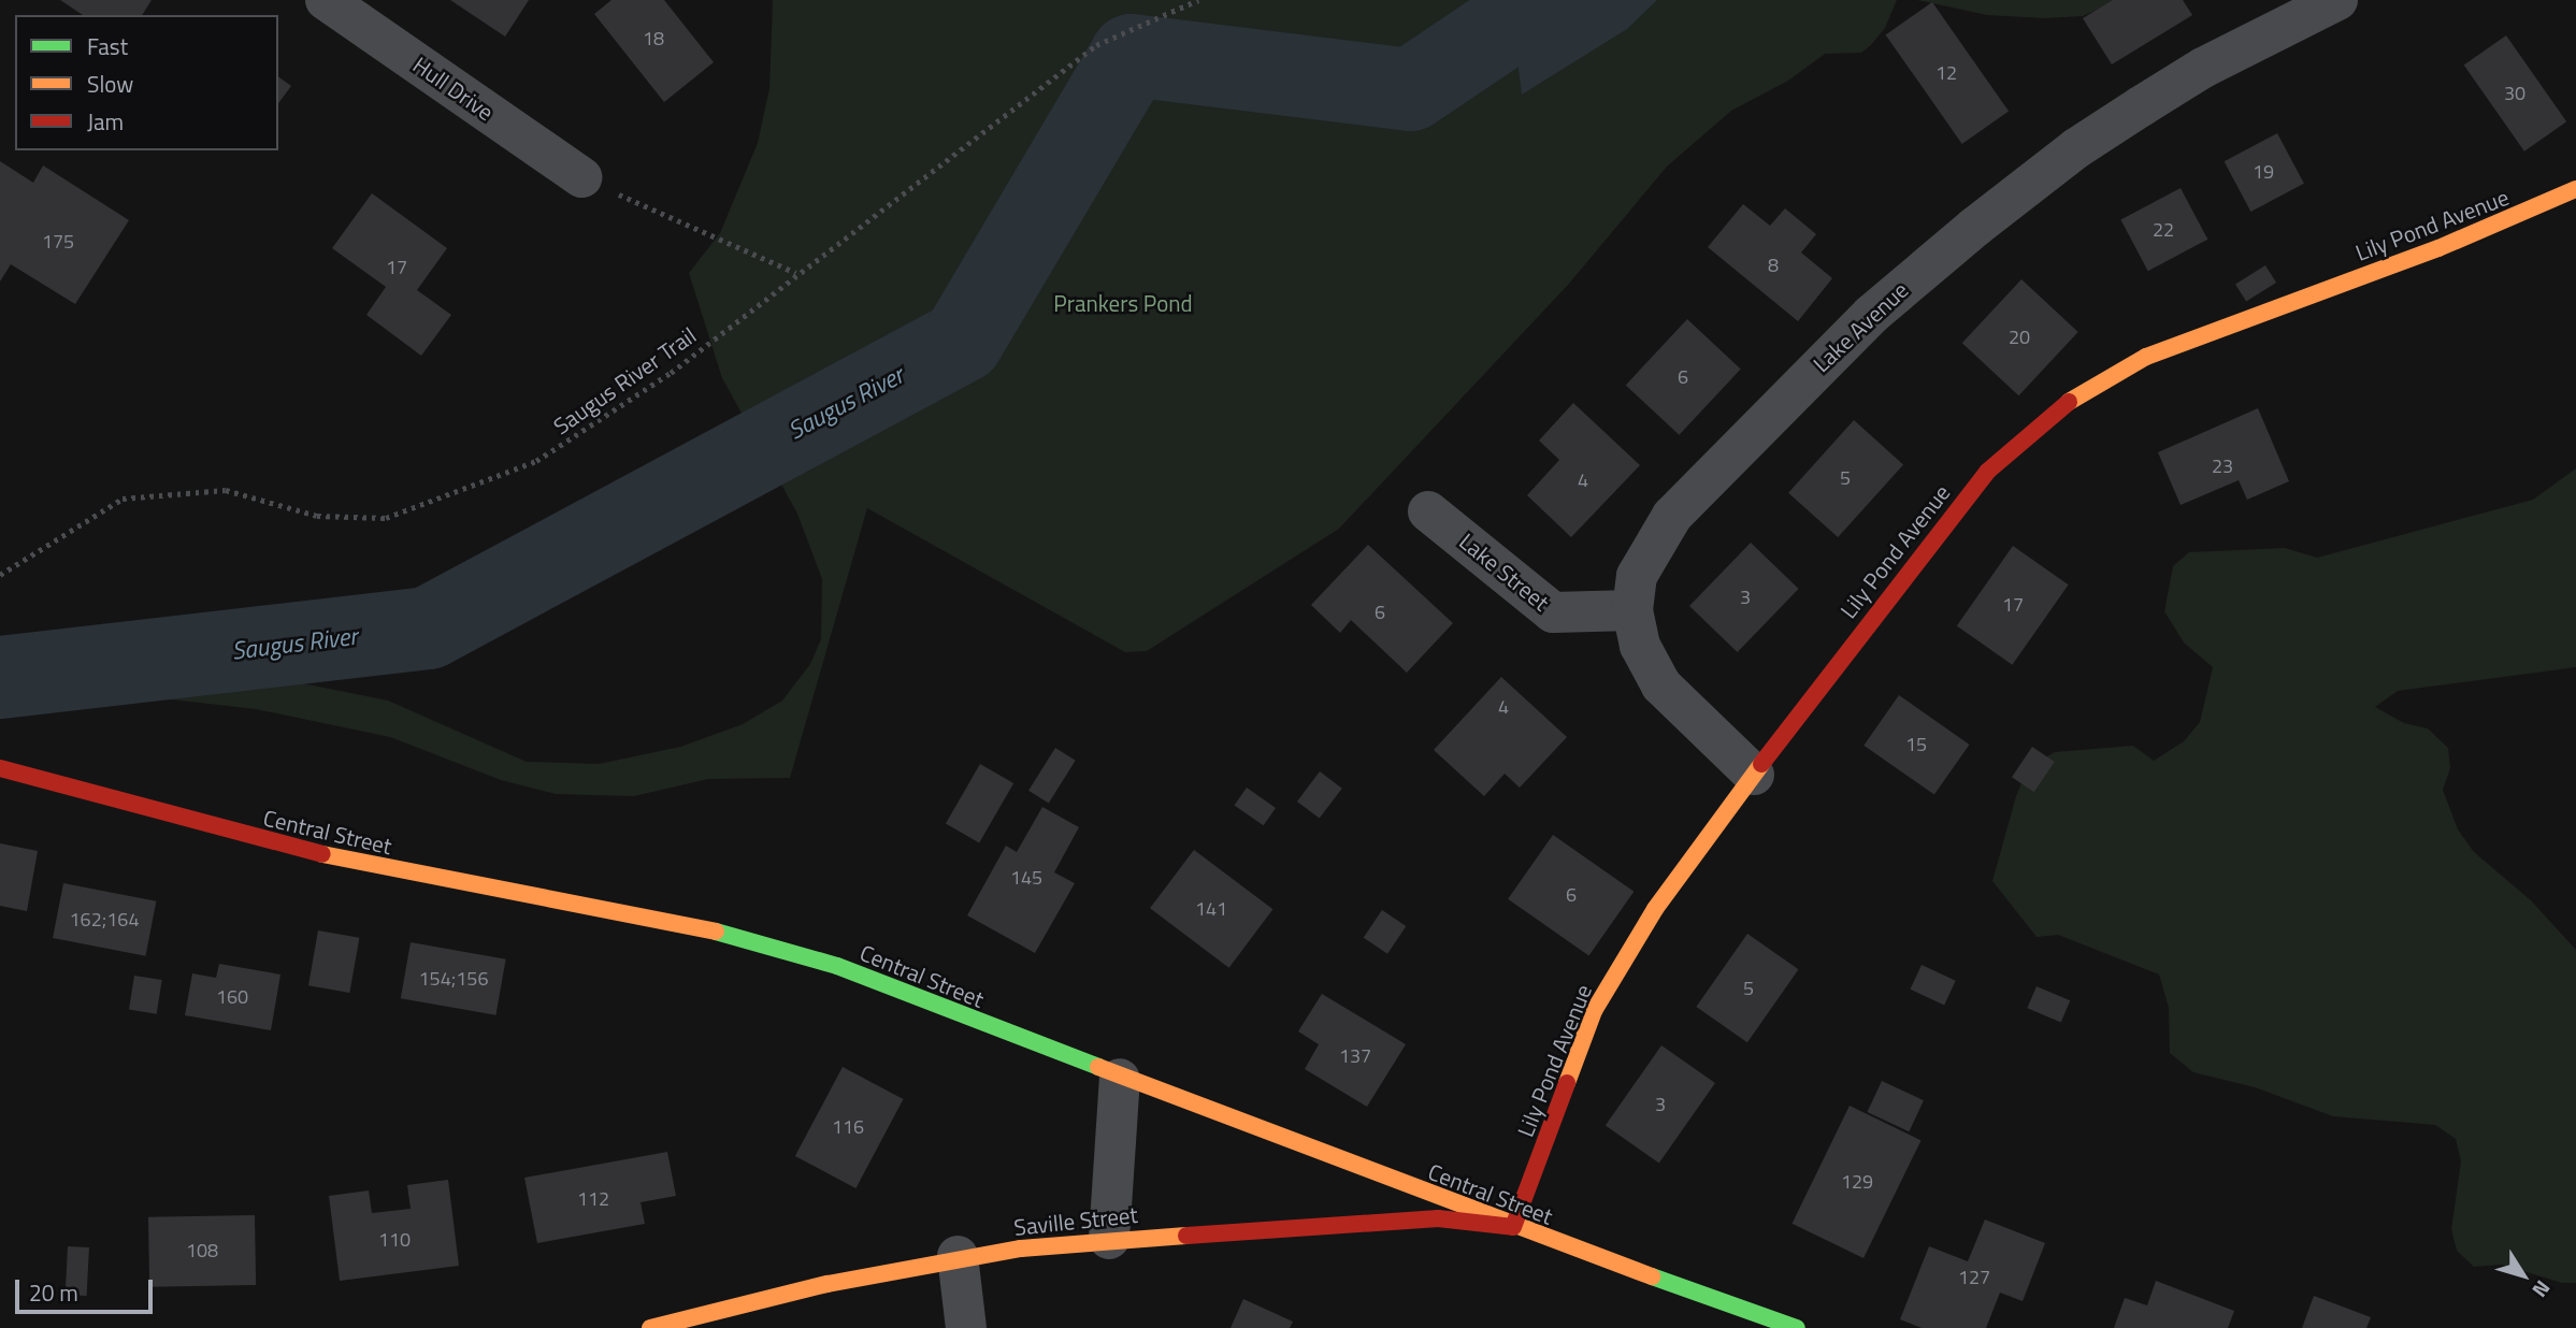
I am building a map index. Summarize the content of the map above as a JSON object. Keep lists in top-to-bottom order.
{
  "streets": {
    "street": [
      "Hull Drive",
      "Lily Pond Avenue",
      "Lake Avenue",
      "Lake Street",
      "Central Street",
      "Saville Street"
    ],
    "path": ["Saugus River Trail"]
  },
  "crossings": [
    ["Lily Pond Avenue", "Lake Avenue"],
    ["Lily Pond Avenue", "Central Street"],
    ["Lily Pond Avenue", "Saville Street"],
    ["Lake Avenue", "Lake Street"],
    ["Central Street", "Saville Street"]
  ],
  "water": ["Saugus River"],
  "parks": ["Prankers Pond"],
  "house_numbers": [
    "18",
    "12",
    "30",
    "19",
    "22",
    "175",
    "8",
    "17",
    "20",
    "6",
    "23",
    "5",
    "4",
    "3",
    "17",
    "6",
    "4",
    "15",
    "145",
    "6",
    "141",
    "162;164",
    "154;156",
    "5",
    "160",
    "137",
    "3",
    "116",
    "129",
    "112",
    "110",
    "108",
    "127"
  ],
  "legend": ["Fast", "Slow", "Jam"],
  "scale_bar": "20 m",
  "north": "bottom right"
}
